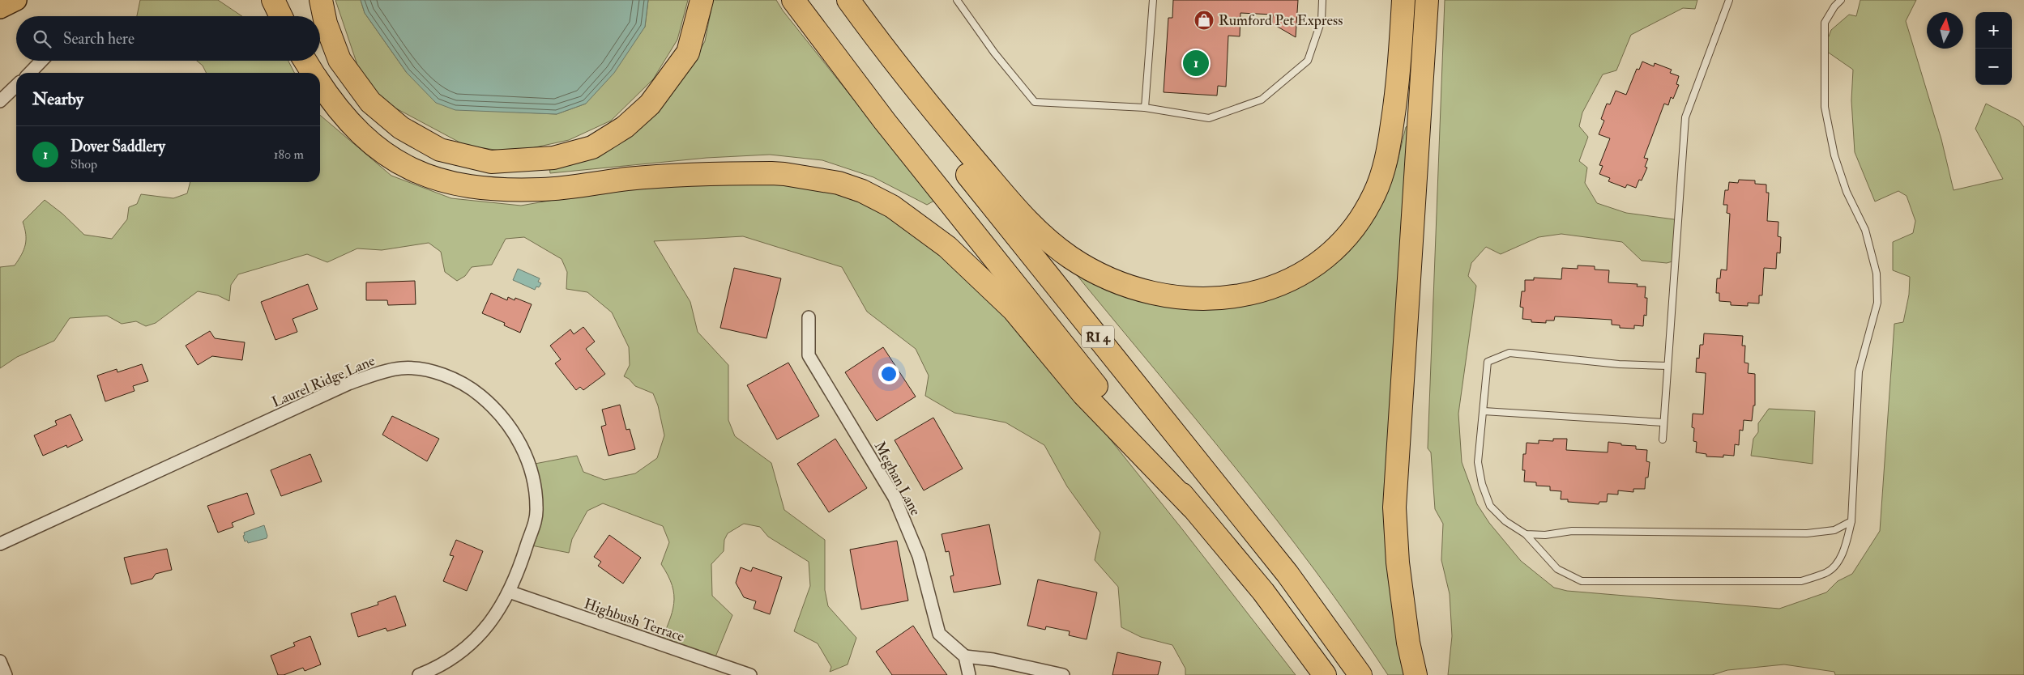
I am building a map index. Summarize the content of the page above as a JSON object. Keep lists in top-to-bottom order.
{
  "streets": {
    "highway": ["RI 4"],
    "street": ["Laurel Ridge Lane", "Meghan Lane", "Highbush Terrace"]
  },
  "crossings": [
    ["Laurel Ridge Lane", "Highbush Terrace"]
  ],
  "places": {
    "shop": ["Rumford Pet Express"]
  },
  "north": "top",
  "page": {
    "map_buttons": ["+", "−"],
    "search": "Search here",
    "pins": "1",
    "heading": "Nearby",
    "list": [
      {
        "mark": "1",
        "name": "Dover Saddlery",
        "note": "Shop",
        "value": "180 m"
      }
    ]
  }
}
